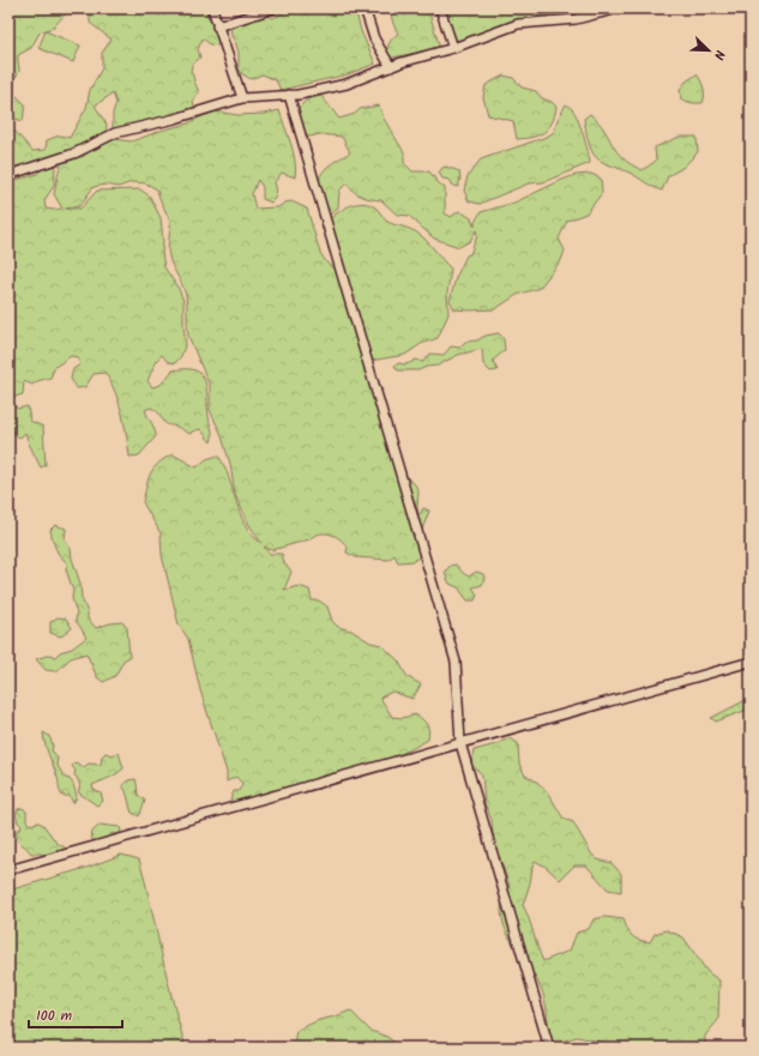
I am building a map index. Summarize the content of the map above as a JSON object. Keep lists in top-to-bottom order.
{
  "scale_bar": "100 m",
  "north": "bottom right"
}
